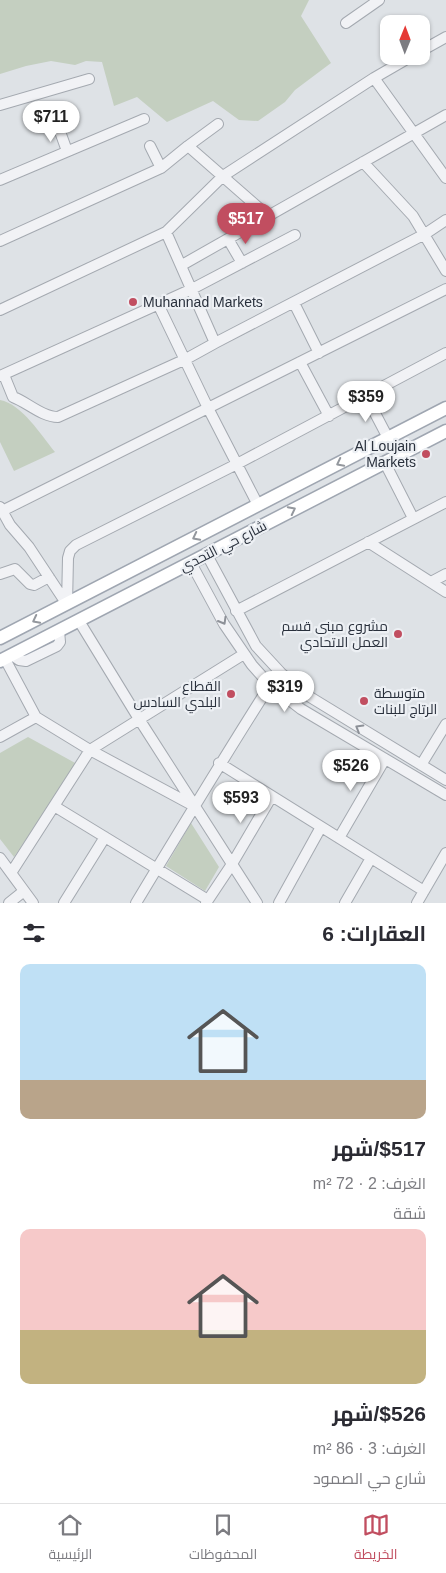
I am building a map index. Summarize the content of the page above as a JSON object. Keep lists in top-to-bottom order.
{
  "streets": {
    "main road": ["شارع حي التحدي"]
  },
  "places": [
    "Muhannad Markets",
    "Al Loujain Markets",
    "مشروع مبنى قسم العمل الاتحادي",
    "القطاع البلدي السادس",
    "متوسطة الرتاج للبنات"
  ],
  "north": "top",
  "page": {
    "price": [
      "$711",
      "$517",
      "$359",
      "$319",
      "$526",
      "$593"
    ],
    "heading": "العقارات: 6",
    "list": [
      {
        "name": "$517/شهر",
        "note": "الغرف: 2 · 72 m² · شقة"
      },
      {
        "name": "$526/شهر",
        "note": "الغرف: 3 · 86 m² · شارع حي الصمود"
      }
    ],
    "tabs": ["الخريطة", "المحفوظات", "الرئيسية"]
  }
}
